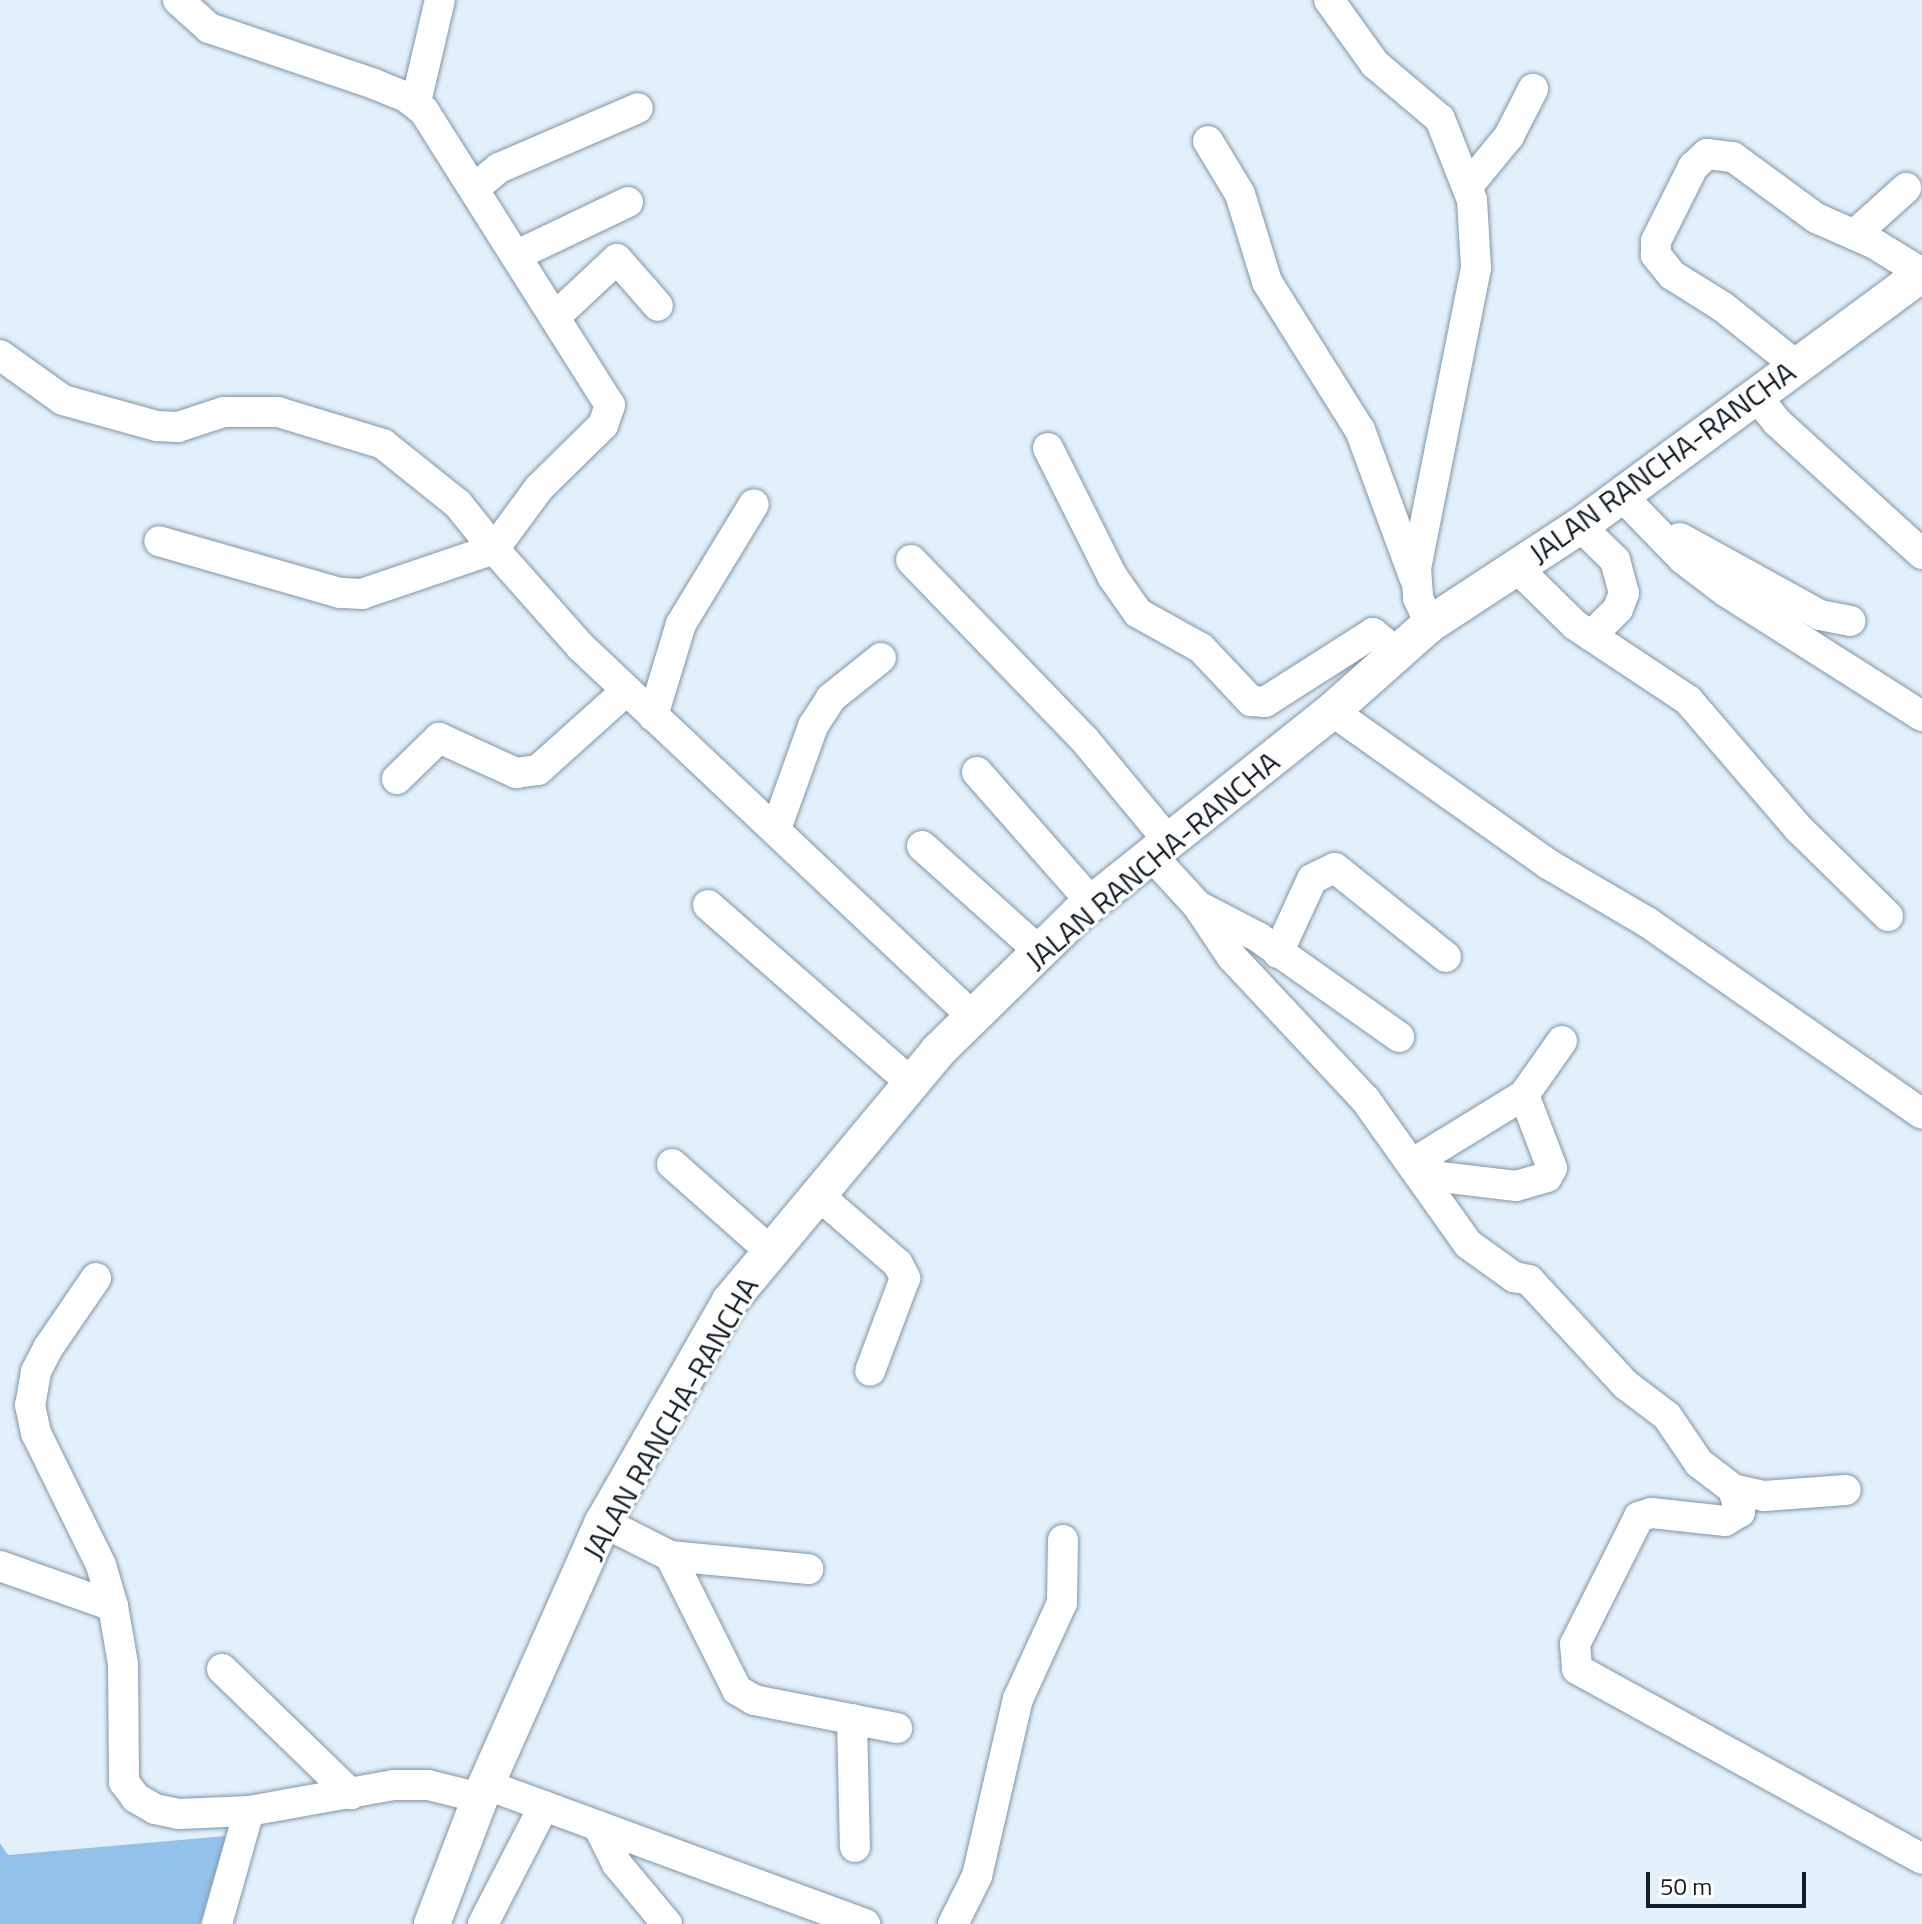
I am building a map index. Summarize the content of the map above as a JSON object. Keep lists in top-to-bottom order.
{
  "streets": {
    "main road": ["JALAN RANCHA-RANCHA"]
  },
  "scale_bar": "50 m"
}
